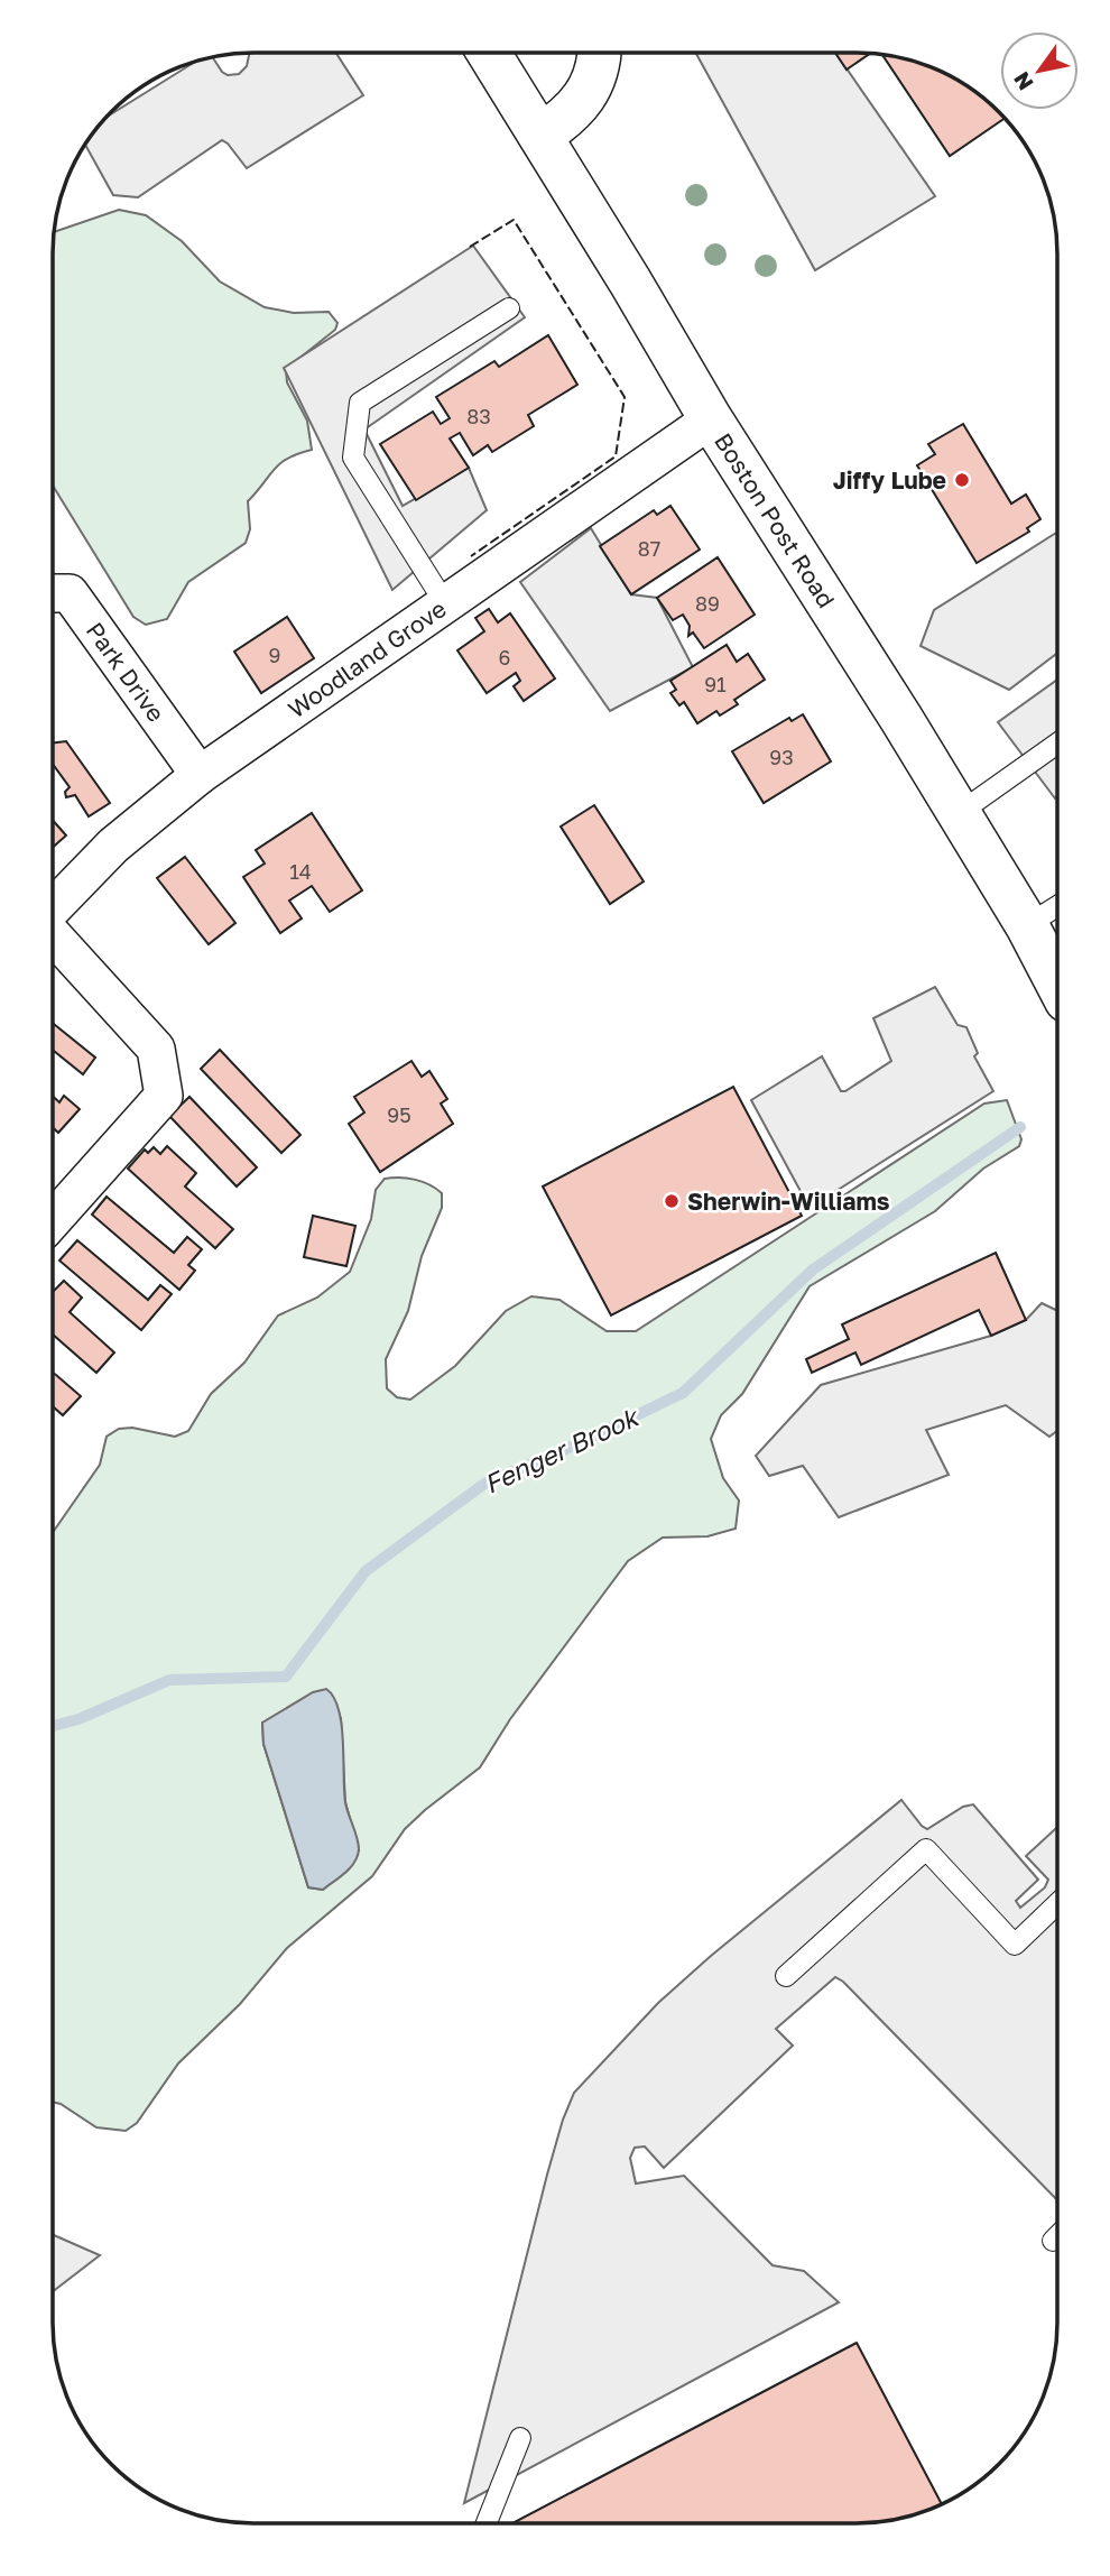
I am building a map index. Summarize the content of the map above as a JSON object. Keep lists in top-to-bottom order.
{
  "streets": {
    "main road": ["Boston Post Road"],
    "street": ["Woodland Grove", "Park Drive"]
  },
  "crossings": [
    ["Boston Post Road", "Woodland Grove"],
    ["Woodland Grove", "Park Drive"]
  ],
  "water": ["Fenger Brook"],
  "places": ["Jiffy Lube", "Sherwin-Williams"],
  "house_numbers": [
    "83",
    "87",
    "89",
    "9",
    "6",
    "91",
    "93",
    "14",
    "95"
  ],
  "north": "bottom left"
}
